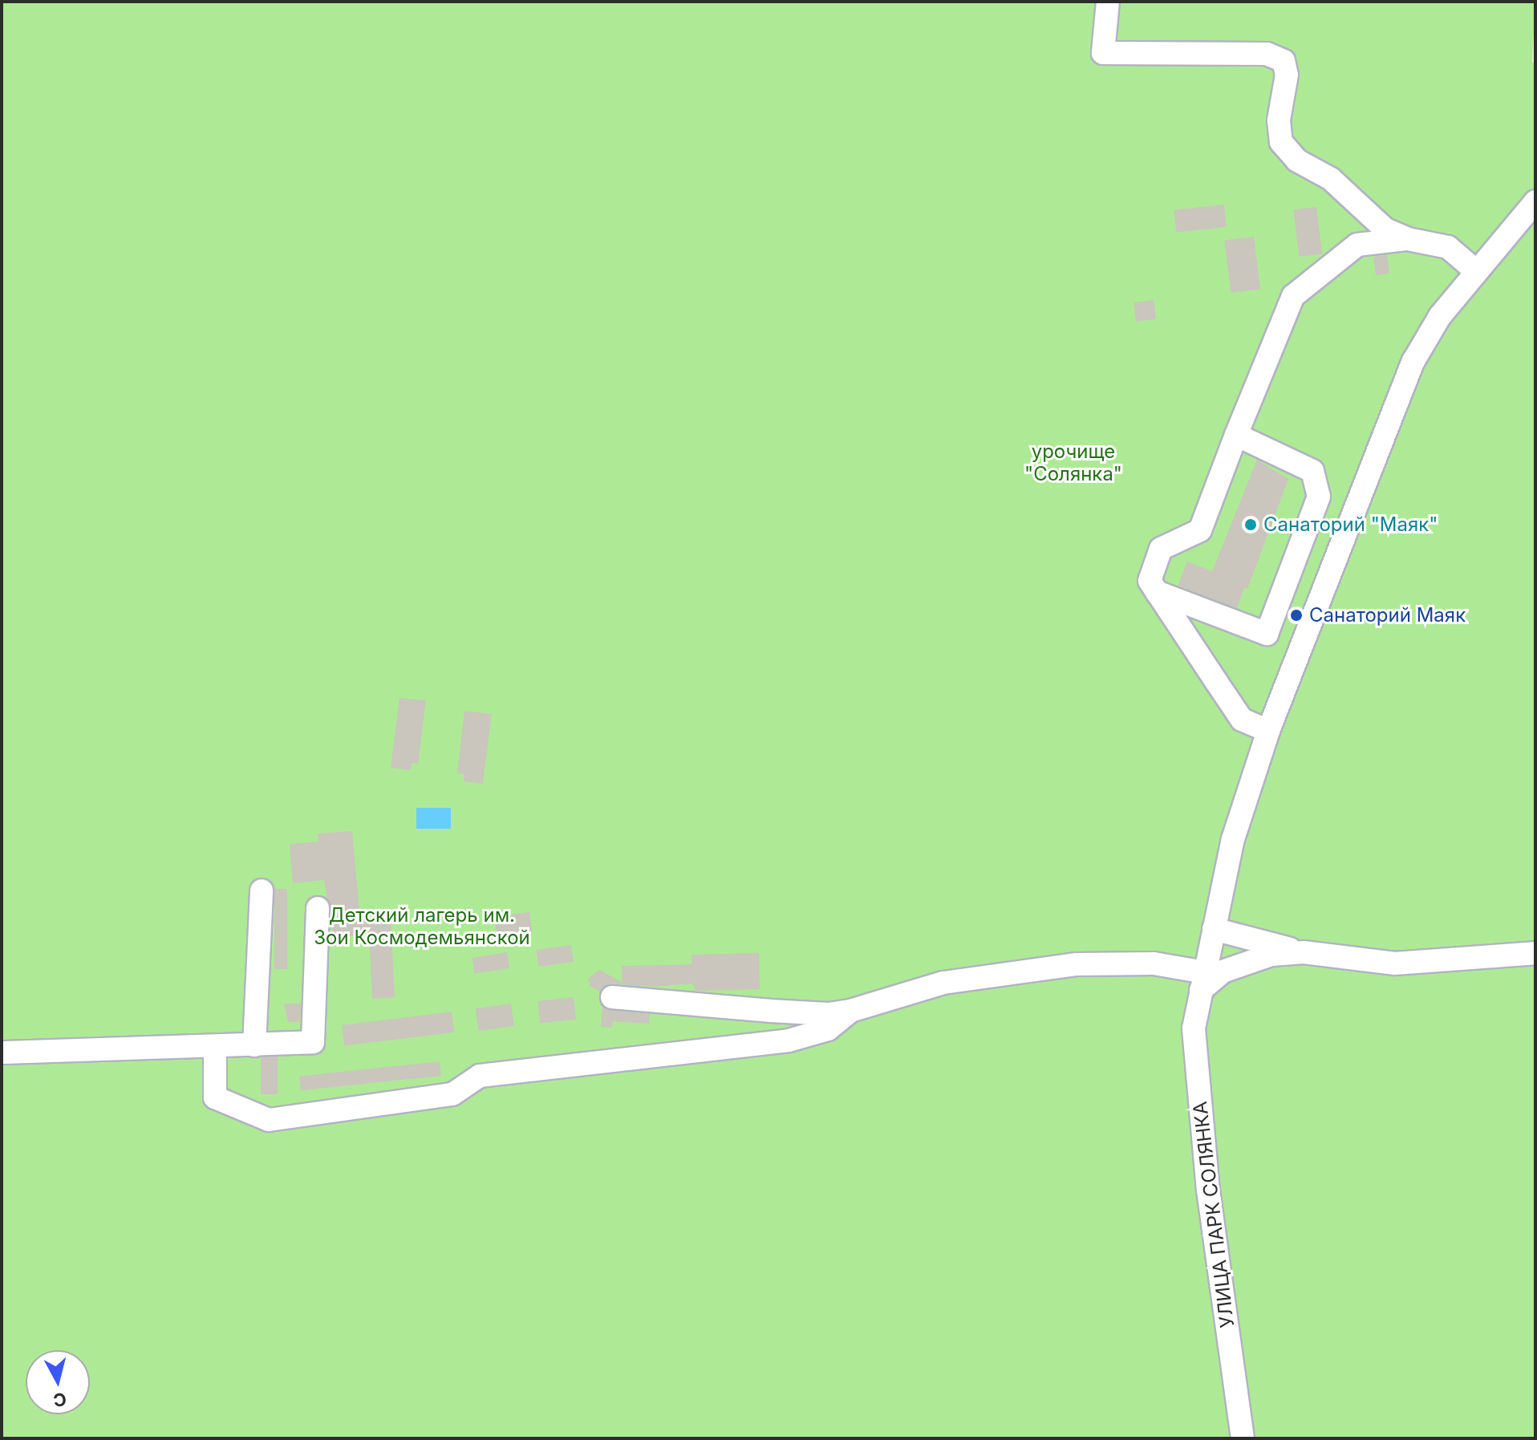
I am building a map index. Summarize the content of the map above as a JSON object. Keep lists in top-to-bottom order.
{
  "streets": {
    "street": ["УЛИЦА ПАРК СОЛЯНКА"]
  },
  "parks": ["урочище \"Солянка\"", "Детский лагерь им. Зои Космодемьянской"],
  "places": ["Санаторий \"Маяк\"", "Санаторий Маяк"],
  "north": "bottom"
}
